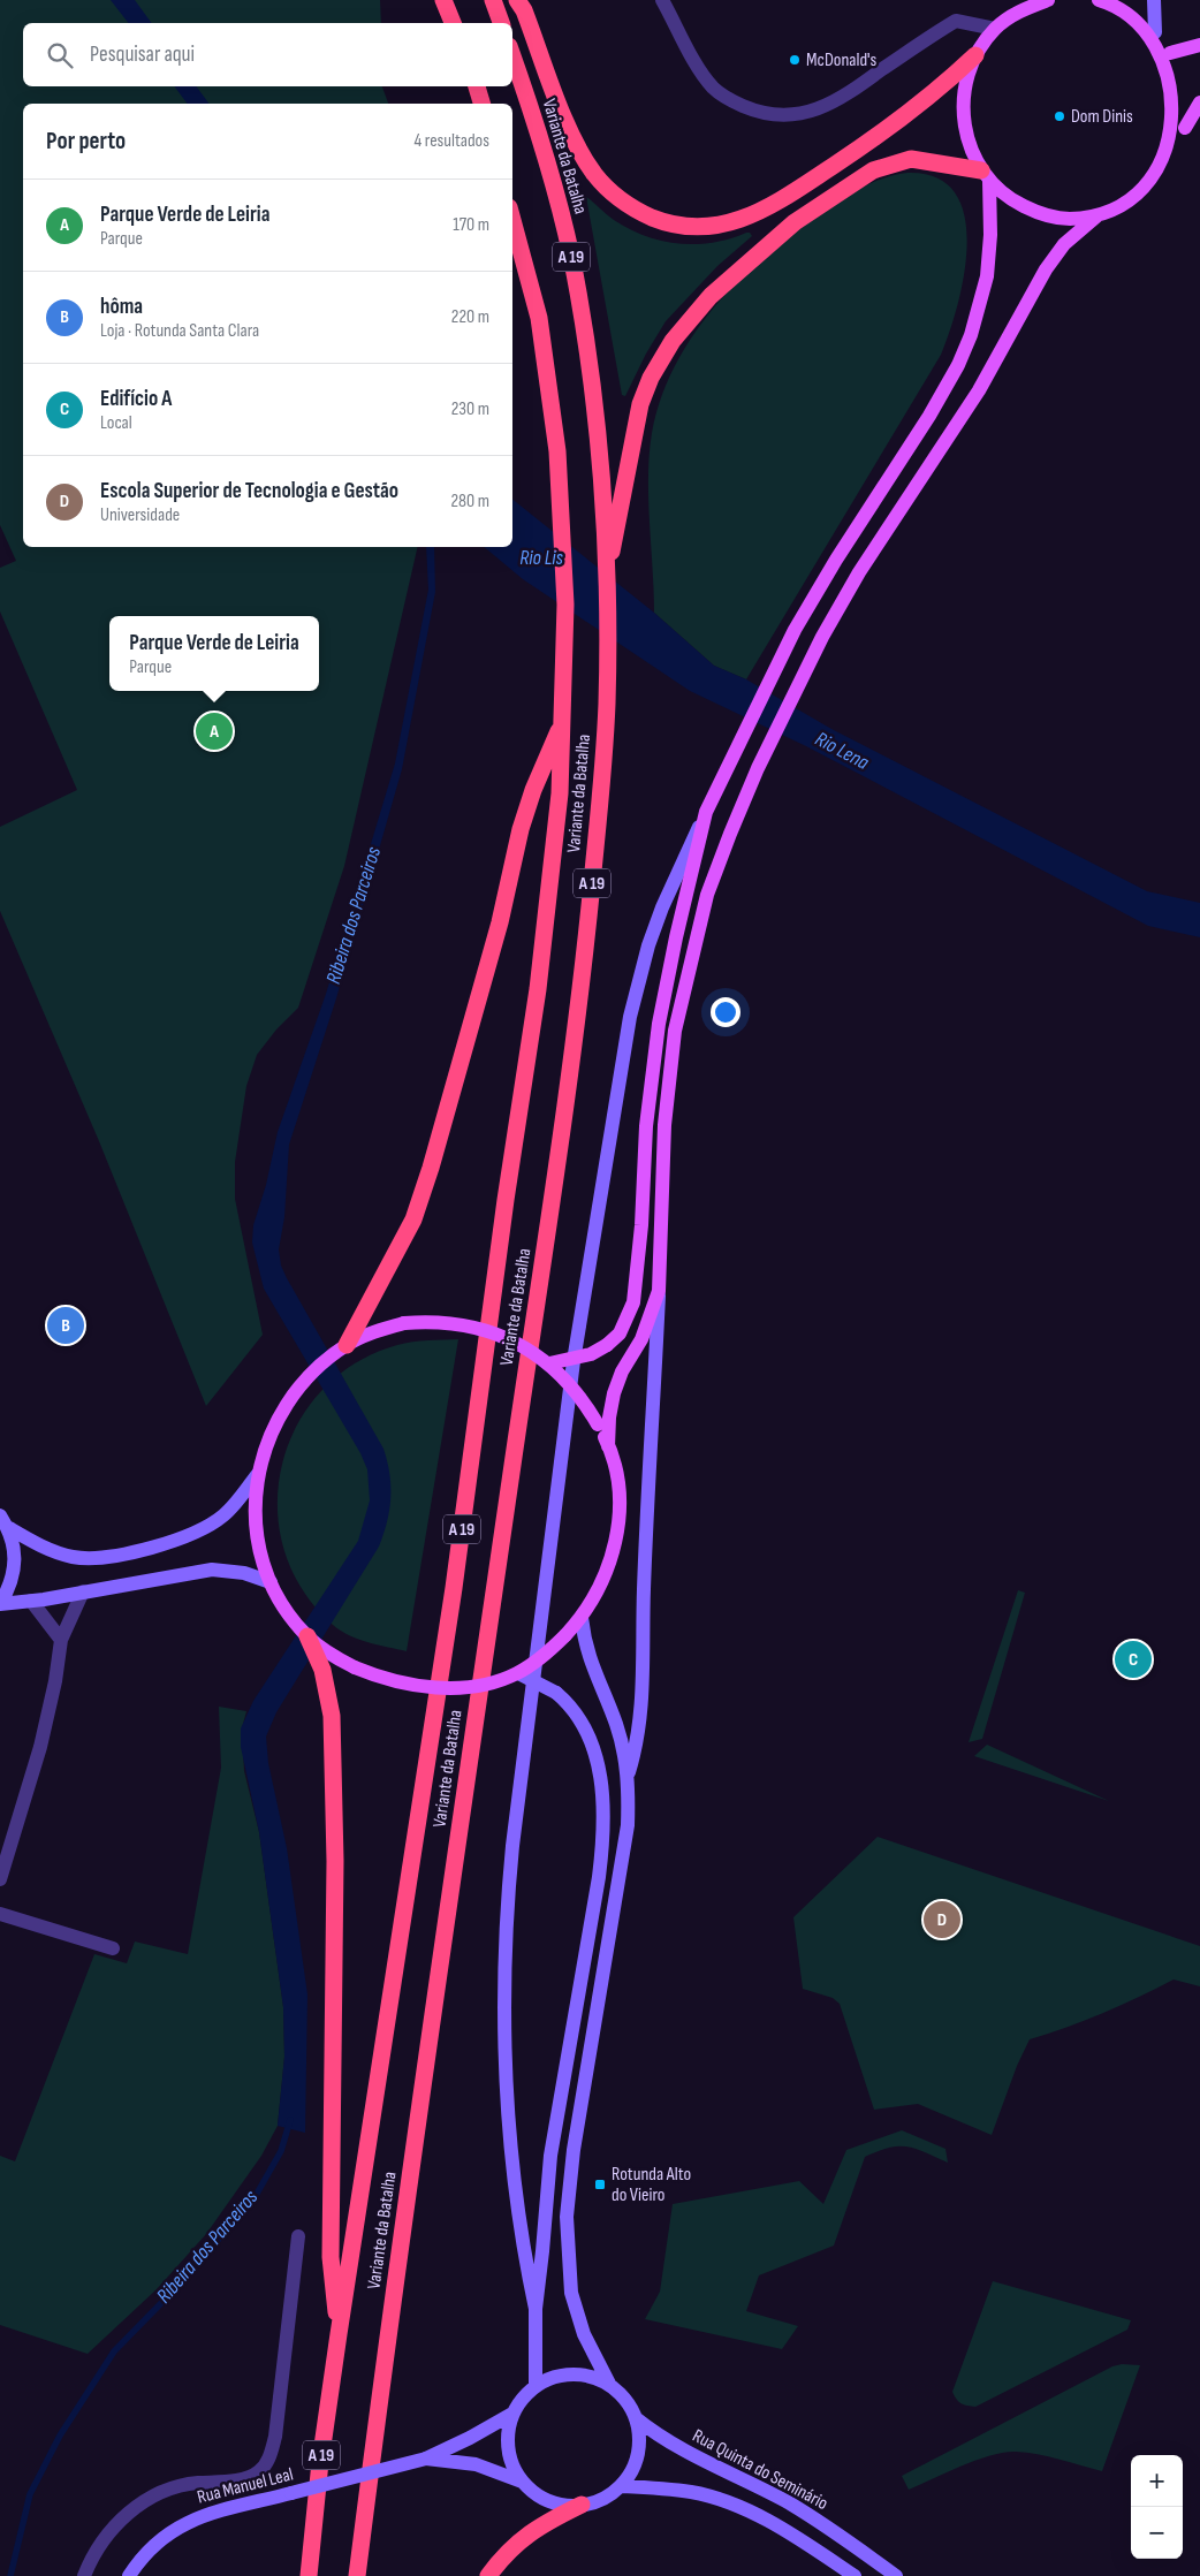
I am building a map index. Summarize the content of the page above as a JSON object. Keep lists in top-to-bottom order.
{
  "streets": {
    "highway": ["Variante da Batalha", "A 19"],
    "main road": ["Rua Quinta do Seminário", "Rua Manuel Leal"]
  },
  "crossings": [
    ["Rua Quinta do Seminário", "Rua Manuel Leal"]
  ],
  "water": ["Rio Lis", "Rio Lena", "Ribeira dos Parceiros"],
  "places": {
    "other": ["McDonald's", "Dom Dinis"],
    "transit": ["Rotunda Alto do Vieiro"]
  },
  "page": {
    "search": "Pesquisar aqui",
    "heading": ["Por perto", "4 resultados"],
    "list": [
      {
        "mark": "A",
        "name": "Parque Verde de Leiria",
        "note": "Parque",
        "value": "170 m"
      },
      {
        "mark": "B",
        "name": "hôma",
        "note": "Loja · Rotunda Santa Clara",
        "value": "220 m"
      },
      {
        "mark": "C",
        "name": "Edifício A",
        "note": "Local",
        "value": "230 m"
      },
      {
        "mark": "D",
        "name": "Escola Superior de Tecnologia e Gestão",
        "note": "Universidade",
        "value": "280 m"
      }
    ],
    "popup": ["Parque Verde de Leiria", "Parque"],
    "pins": [
      "A",
      "B",
      "C",
      "D"
    ],
    "map_buttons": ["+", "−"]
  }
}
